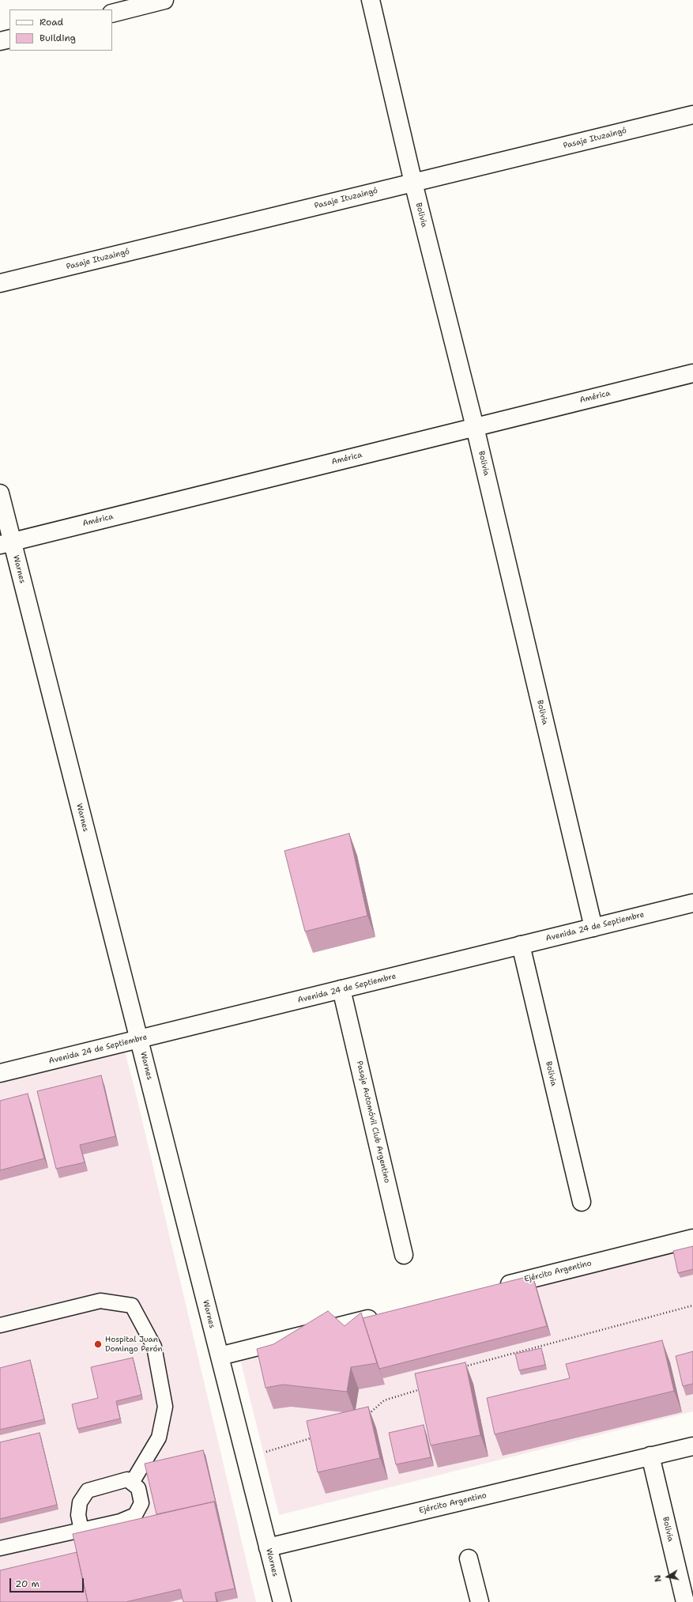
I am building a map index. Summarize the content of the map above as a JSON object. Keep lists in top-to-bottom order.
{
  "streets": {
    "street": [
      "Pasaje Ituzaingó",
      "Bolivia",
      "América",
      "Warnes",
      "Avenida 24 de Septiembre",
      "Pasaje Automóvil Club Argentino",
      "Ejército Argentino"
    ]
  },
  "crossings": [
    ["Pasaje Ituzaingó", "Bolivia"],
    ["Bolivia", "América"],
    ["Bolivia", "Avenida 24 de Septiembre"],
    ["Bolivia", "Ejército Argentino"],
    ["América", "Warnes"],
    ["Warnes", "Avenida 24 de Septiembre"],
    ["Warnes", "Ejército Argentino"],
    ["Avenida 24 de Septiembre", "Pasaje Automóvil Club Argentino"]
  ],
  "places": ["Hospital Juan Domingo Perón"],
  "legend": ["Road", "Building"],
  "scale_bar": "20 m",
  "north": "left"
}
